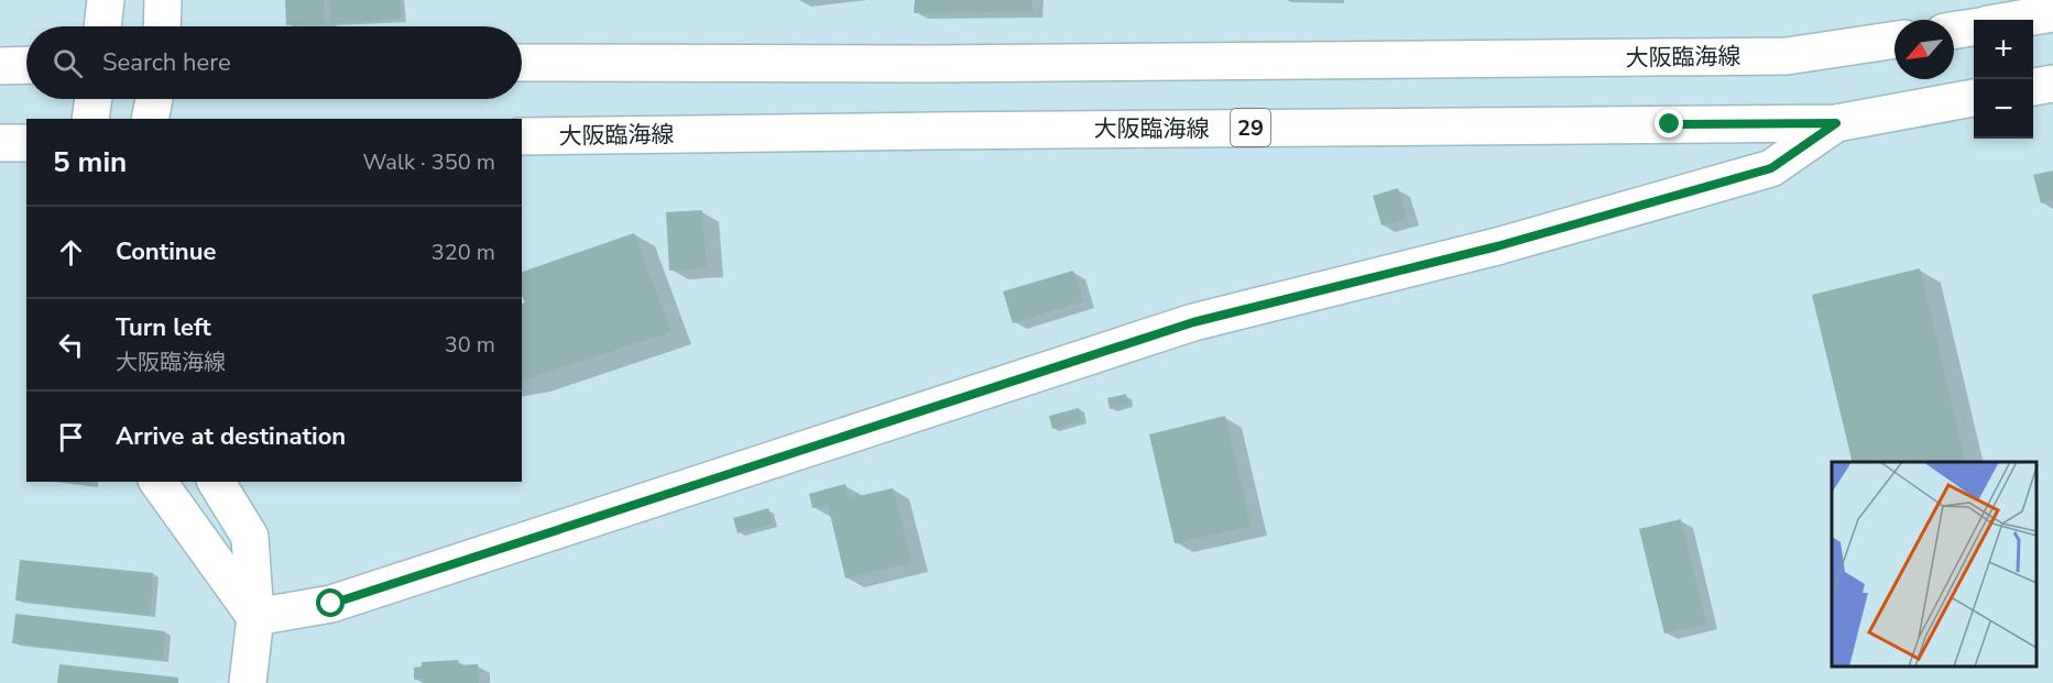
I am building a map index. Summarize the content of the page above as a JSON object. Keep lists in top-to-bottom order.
{
  "streets": {
    "main road": ["大阪臨海線", "29"]
  },
  "north": "bottom left",
  "page": {
    "map_buttons": ["+", "−"],
    "search": "Search here",
    "heading": ["5 min", "Walk · 350 m"],
    "list": [
      ["Continue", "320 m"],
      ["Turn left", "大阪臨海線", "30 m"],
      "Arrive at destination"
    ]
  }
}
